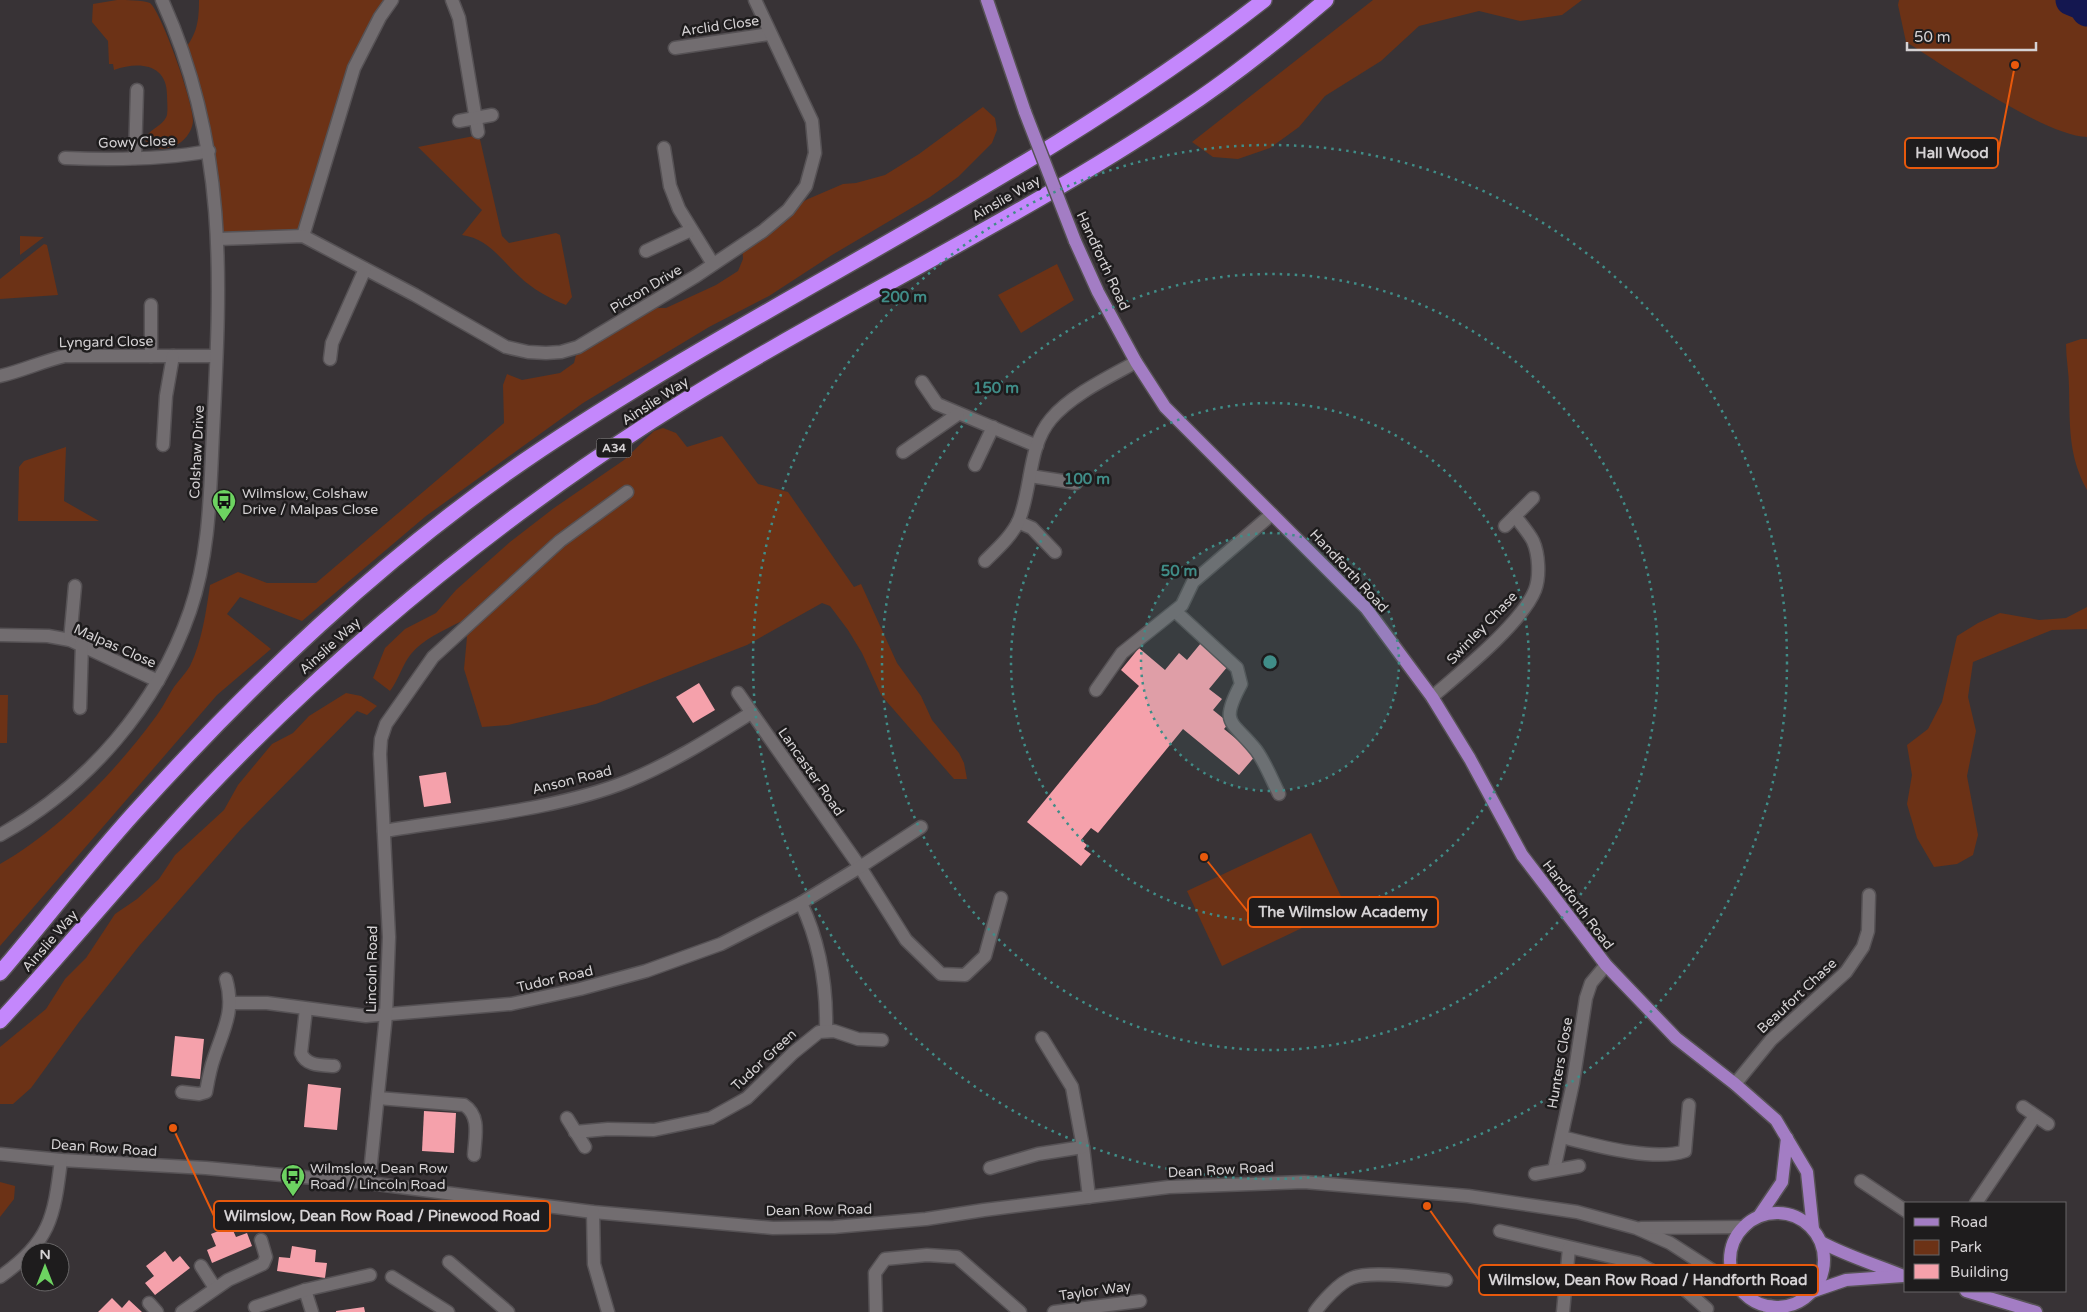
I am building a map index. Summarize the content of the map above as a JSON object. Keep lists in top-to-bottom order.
{
  "streets": {
    "highway": ["Ainslie Way", "A34"],
    "main road": ["Handforth Road"],
    "street": [
      "Arclid Close",
      "Gowy Close",
      "Picton Drive",
      "Lyngard Close",
      "Colshaw Drive",
      "Swinley Chase",
      "Malpas Close",
      "Lancaster Road",
      "Anson Road",
      "Lincoln Road",
      "Tudor Road",
      "Beaufort Chase",
      "Tudor Green",
      "Hunters Close",
      "Dean Row Road",
      "Taylor Way"
    ]
  },
  "crossings": [
    ["Arclid Close", "Picton Drive"],
    ["Gowy Close", "Colshaw Drive"],
    ["Handforth Road", "Swinley Chase"],
    ["Handforth Road", "Beaufort Chase"],
    ["Handforth Road", "Hunters Close"],
    ["Handforth Road", "Dean Row Road"],
    ["Picton Drive", "Colshaw Drive"],
    ["Lyngard Close", "Colshaw Drive"],
    ["Colshaw Drive", "Malpas Close"],
    ["Lancaster Road", "Anson Road"],
    ["Lancaster Road", "Tudor Road"],
    ["Anson Road", "Lincoln Road"],
    ["Lincoln Road", "Tudor Road"],
    ["Lincoln Road", "Dean Row Road"]
  ],
  "places": {
    "other": [
      "Hall Wood",
      "The Wilmslow Academy",
      "Wilmslow, Dean Row Road / Pinewood Road",
      "Wilmslow, Dean Row Road / Handforth Road"
    ],
    "bus stop": ["Wilmslow, Colshaw Drive / Malpas Close", "Wilmslow, Dean Row Road / Lincoln Road"]
  },
  "legend": ["Road", "Park", "Building"],
  "scale_bar": "50 m",
  "north": "top",
  "rings": [
    "200 m",
    "150 m",
    "100 m",
    "50 m"
  ]
}
